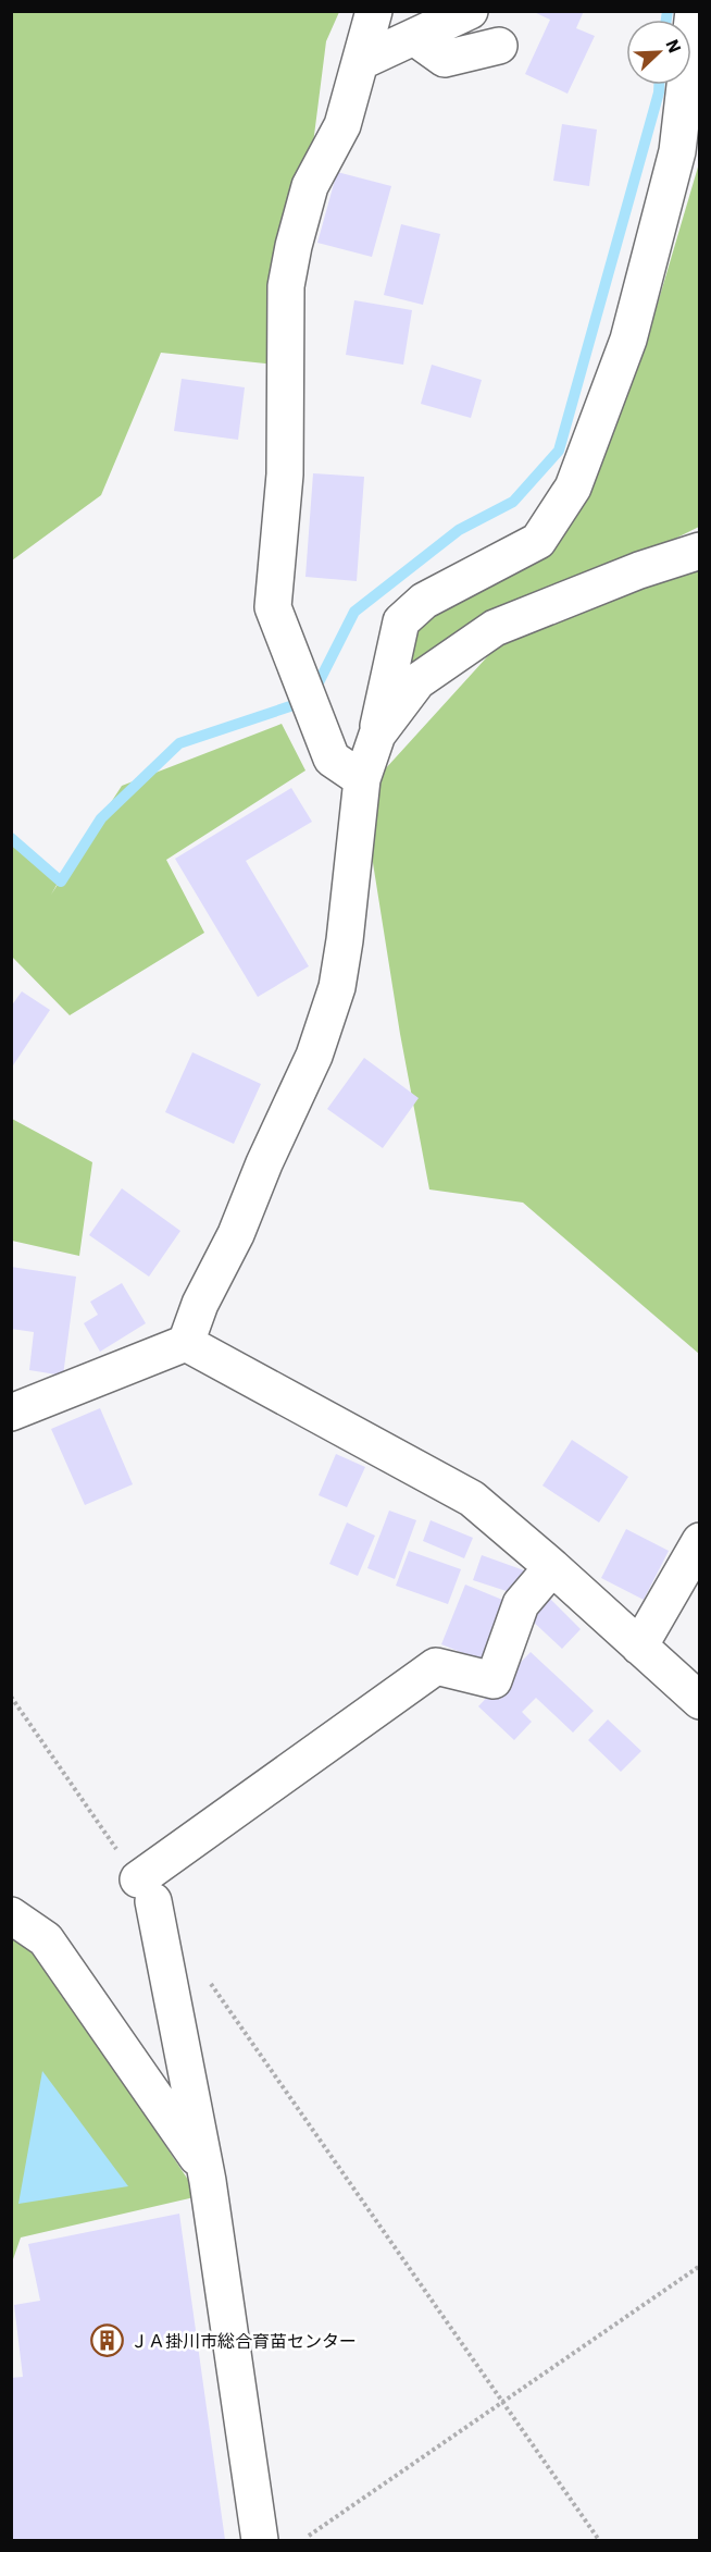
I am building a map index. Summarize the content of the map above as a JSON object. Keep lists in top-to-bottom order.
{
  "places": {
    "building": ["ＪＡ掛川市総合育苗センター"]
  },
  "north": "top right"
}
